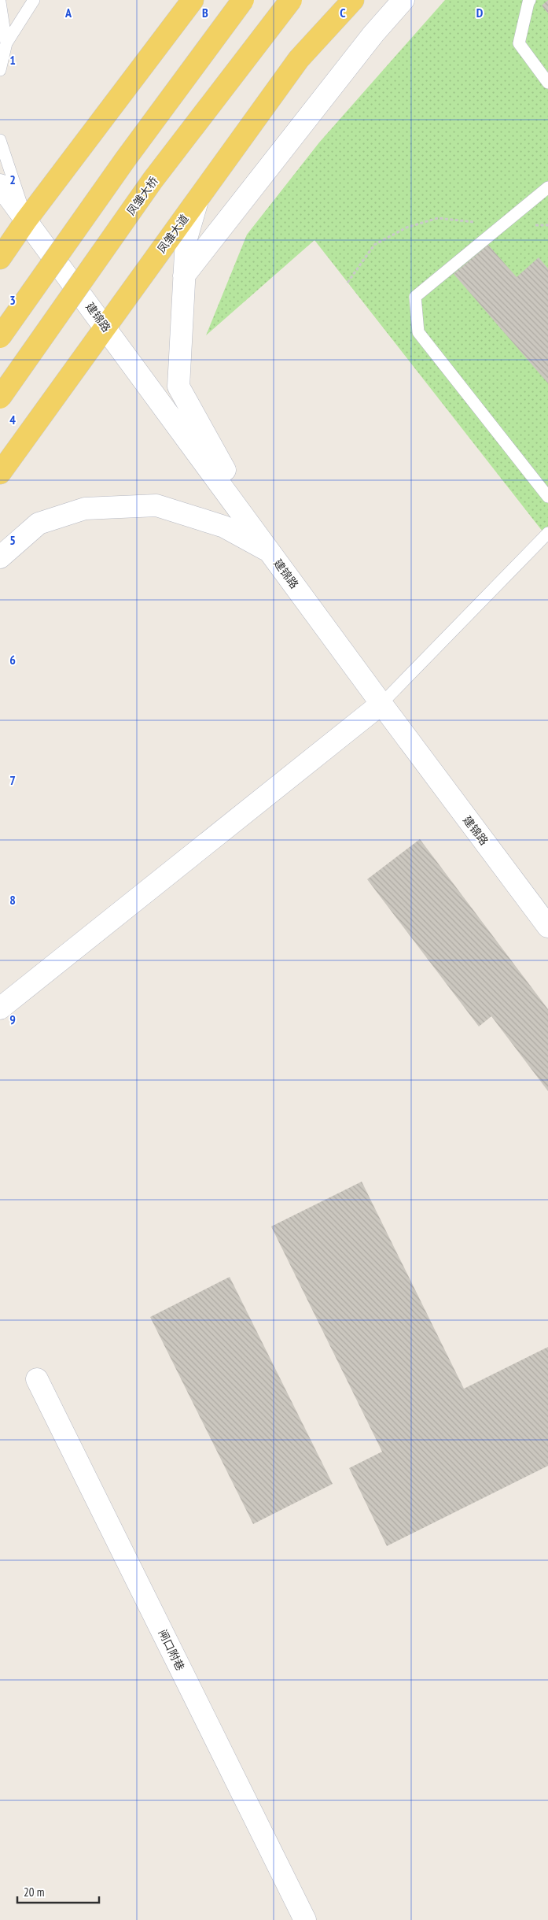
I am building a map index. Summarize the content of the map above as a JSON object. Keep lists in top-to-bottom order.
{
  "streets": {
    "main road": ["凤雏大桥", "凤雏大道"],
    "street": ["建锦路", "闸口附巷"]
  },
  "crossings": [
    ["凤雏大道", "建锦路"]
  ],
  "scale_bar": "20 m",
  "grid": {
    "columns": [
      "A",
      "B",
      "C",
      "D"
    ],
    "rows": [
      "1",
      "2",
      "3",
      "4",
      "5",
      "6",
      "7",
      "8",
      "9"
    ]
  }
}
